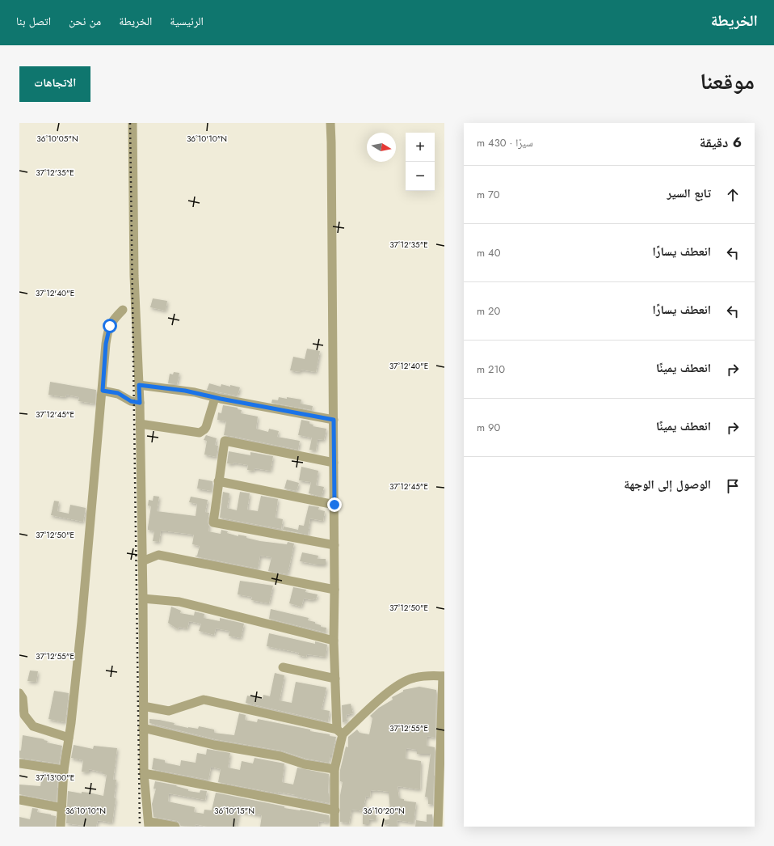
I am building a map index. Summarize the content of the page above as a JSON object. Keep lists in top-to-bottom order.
{
  "north": "right",
  "page": {
    "header": "الخريطة",
    "nav": [
      "الرئيسية",
      "الخريطة",
      "من نحن",
      "اتصل بنا"
    ],
    "title": "موقعنا",
    "buttons": "الاتجاهات",
    "heading": ["6 دقيقة", "سيرًا · 430 m"],
    "map_buttons": ["+", "−"],
    "list": [
      ["تابع السير", "70 m"],
      ["انعطف يسارًا", "40 m"],
      ["انعطف يسارًا", "20 m"],
      ["انعطف يمينًا", "210 m"],
      ["انعطف يمينًا", "90 m"],
      "الوصول إلى الوجهة"
    ]
  },
  "coordinates": [
    "36°10'10\"N",
    "36°10'05\"N",
    "37°12'35\"E",
    "37°12'40\"E",
    "37°12'45\"E",
    "37°12'50\"E",
    "37°12'55\"E",
    "37°13'00\"E",
    "36°10'15\"N",
    "36°10'20\"N"
  ]
}
